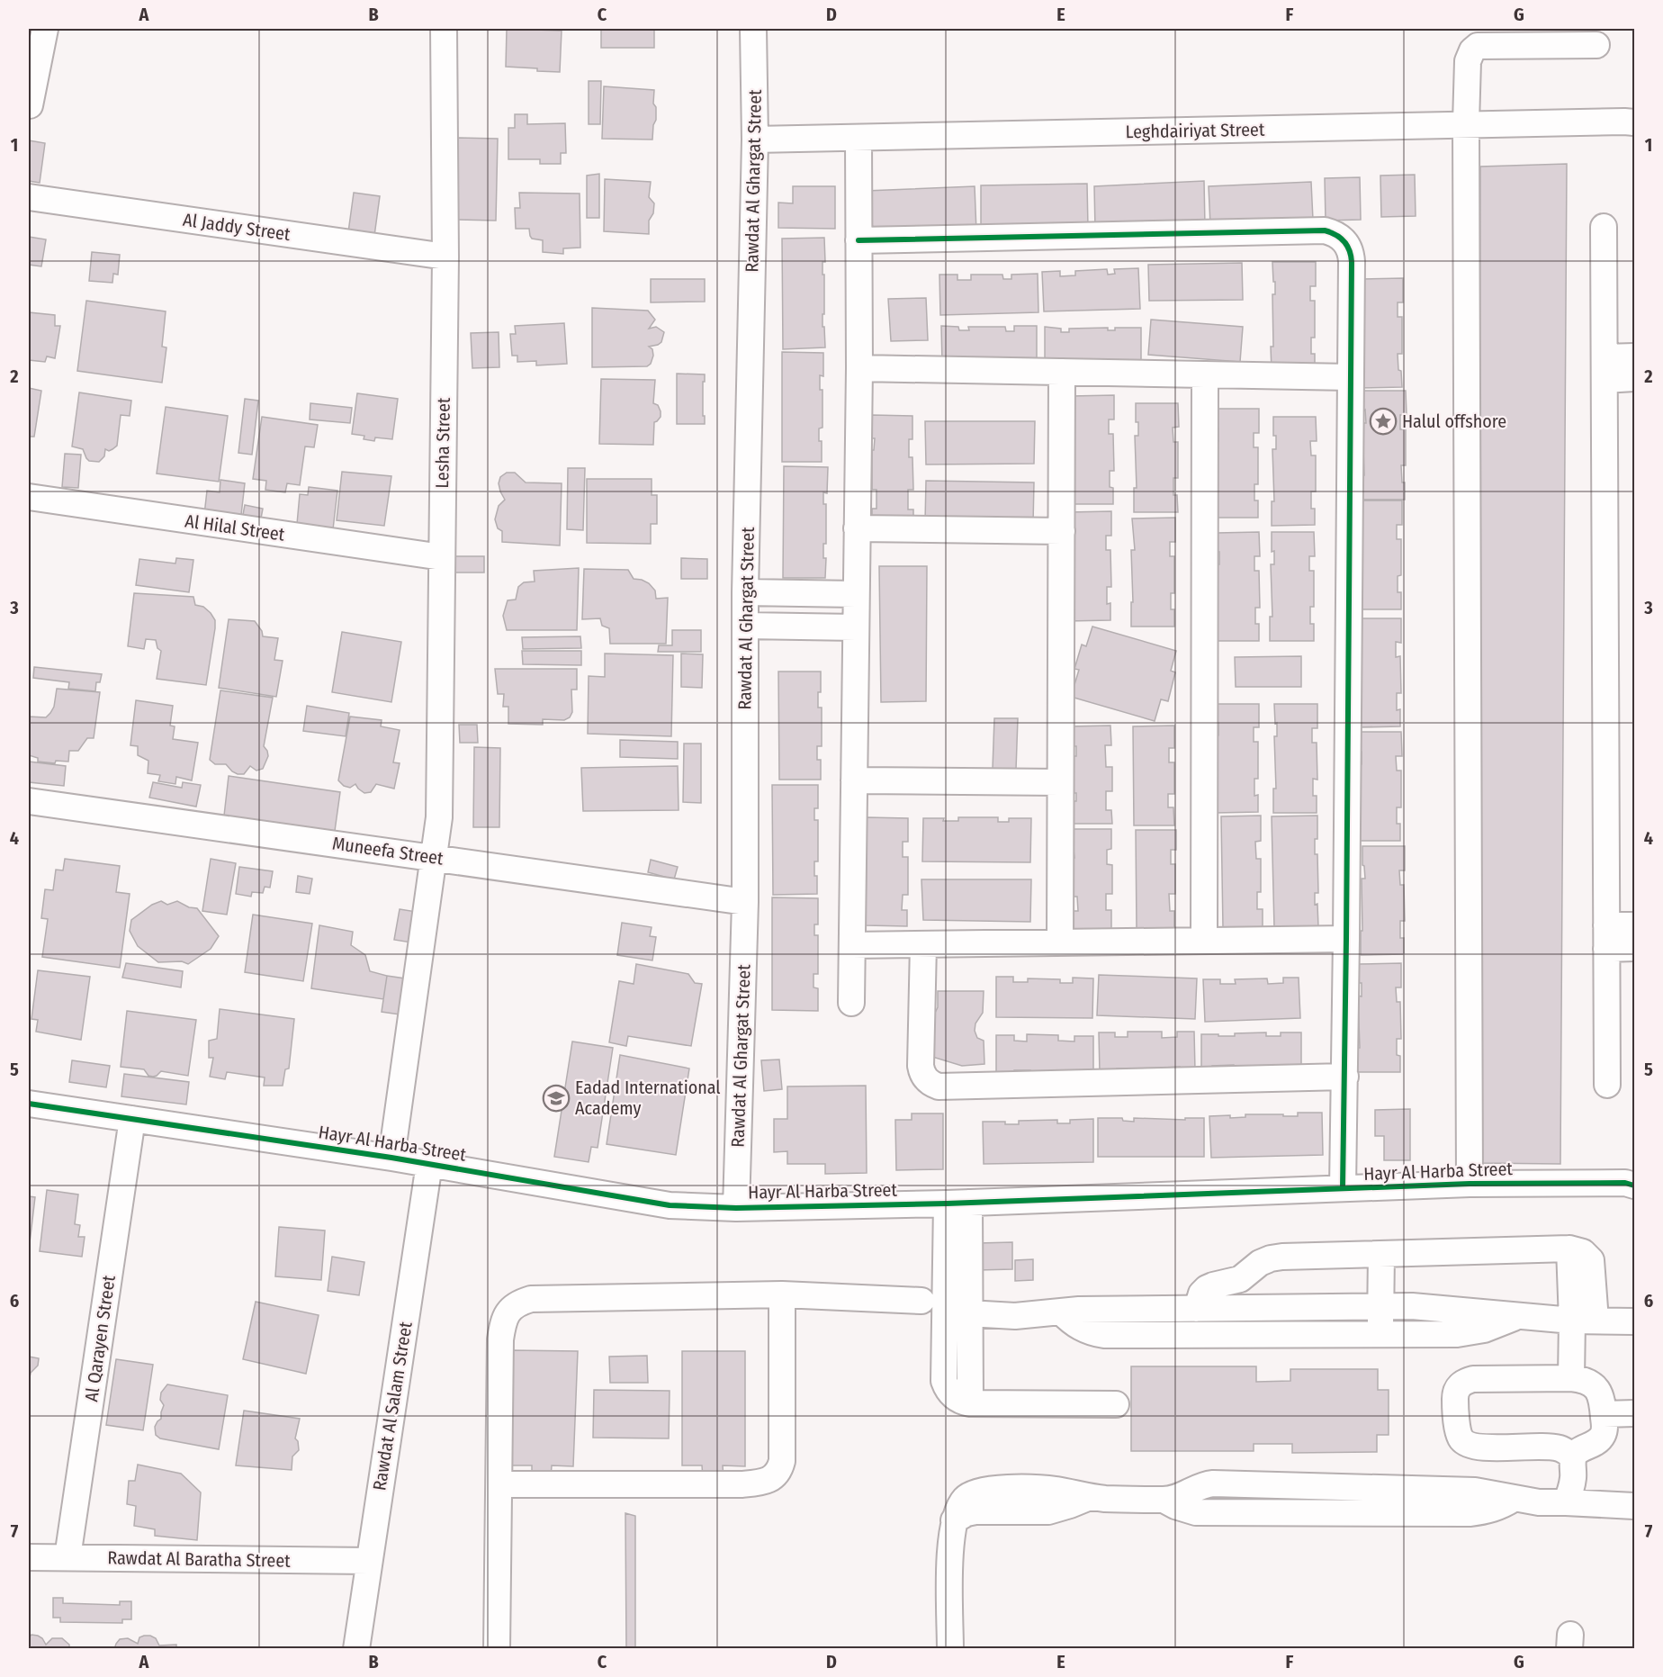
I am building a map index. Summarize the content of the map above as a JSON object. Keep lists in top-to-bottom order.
{
  "streets": {
    "street": [
      "Leghdairiyat Street",
      "Rawdat Al Ghargat Street",
      "Al Jaddy Street",
      "Lesha Street",
      "Al Hilal Street",
      "Muneefa Street",
      "Hayr Al Harba Street",
      "Al Qarayen Street",
      "Rawdat Al Salam Street",
      "Rawdat Al Baratha Street"
    ]
  },
  "crossings": [
    ["Leghdairiyat Street", "Rawdat Al Ghargat Street"],
    ["Rawdat Al Ghargat Street", "Muneefa Street"],
    ["Rawdat Al Ghargat Street", "Hayr Al Harba Street"],
    ["Al Jaddy Street", "Lesha Street"],
    ["Lesha Street", "Al Hilal Street"],
    ["Lesha Street", "Muneefa Street"],
    ["Lesha Street", "Hayr Al Harba Street"],
    ["Hayr Al Harba Street", "Al Qarayen Street"],
    ["Hayr Al Harba Street", "Rawdat Al Salam Street"],
    ["Al Qarayen Street", "Rawdat Al Baratha Street"],
    ["Rawdat Al Salam Street", "Rawdat Al Baratha Street"]
  ],
  "places": {
    "place": ["Halul offshore"],
    "school or university": ["Eadad International Academy"]
  },
  "grid": {
    "columns": [
      "A",
      "B",
      "C",
      "D",
      "E",
      "F",
      "G"
    ],
    "rows": [
      "1",
      "2",
      "3",
      "4",
      "5",
      "6",
      "7"
    ]
  }
}
